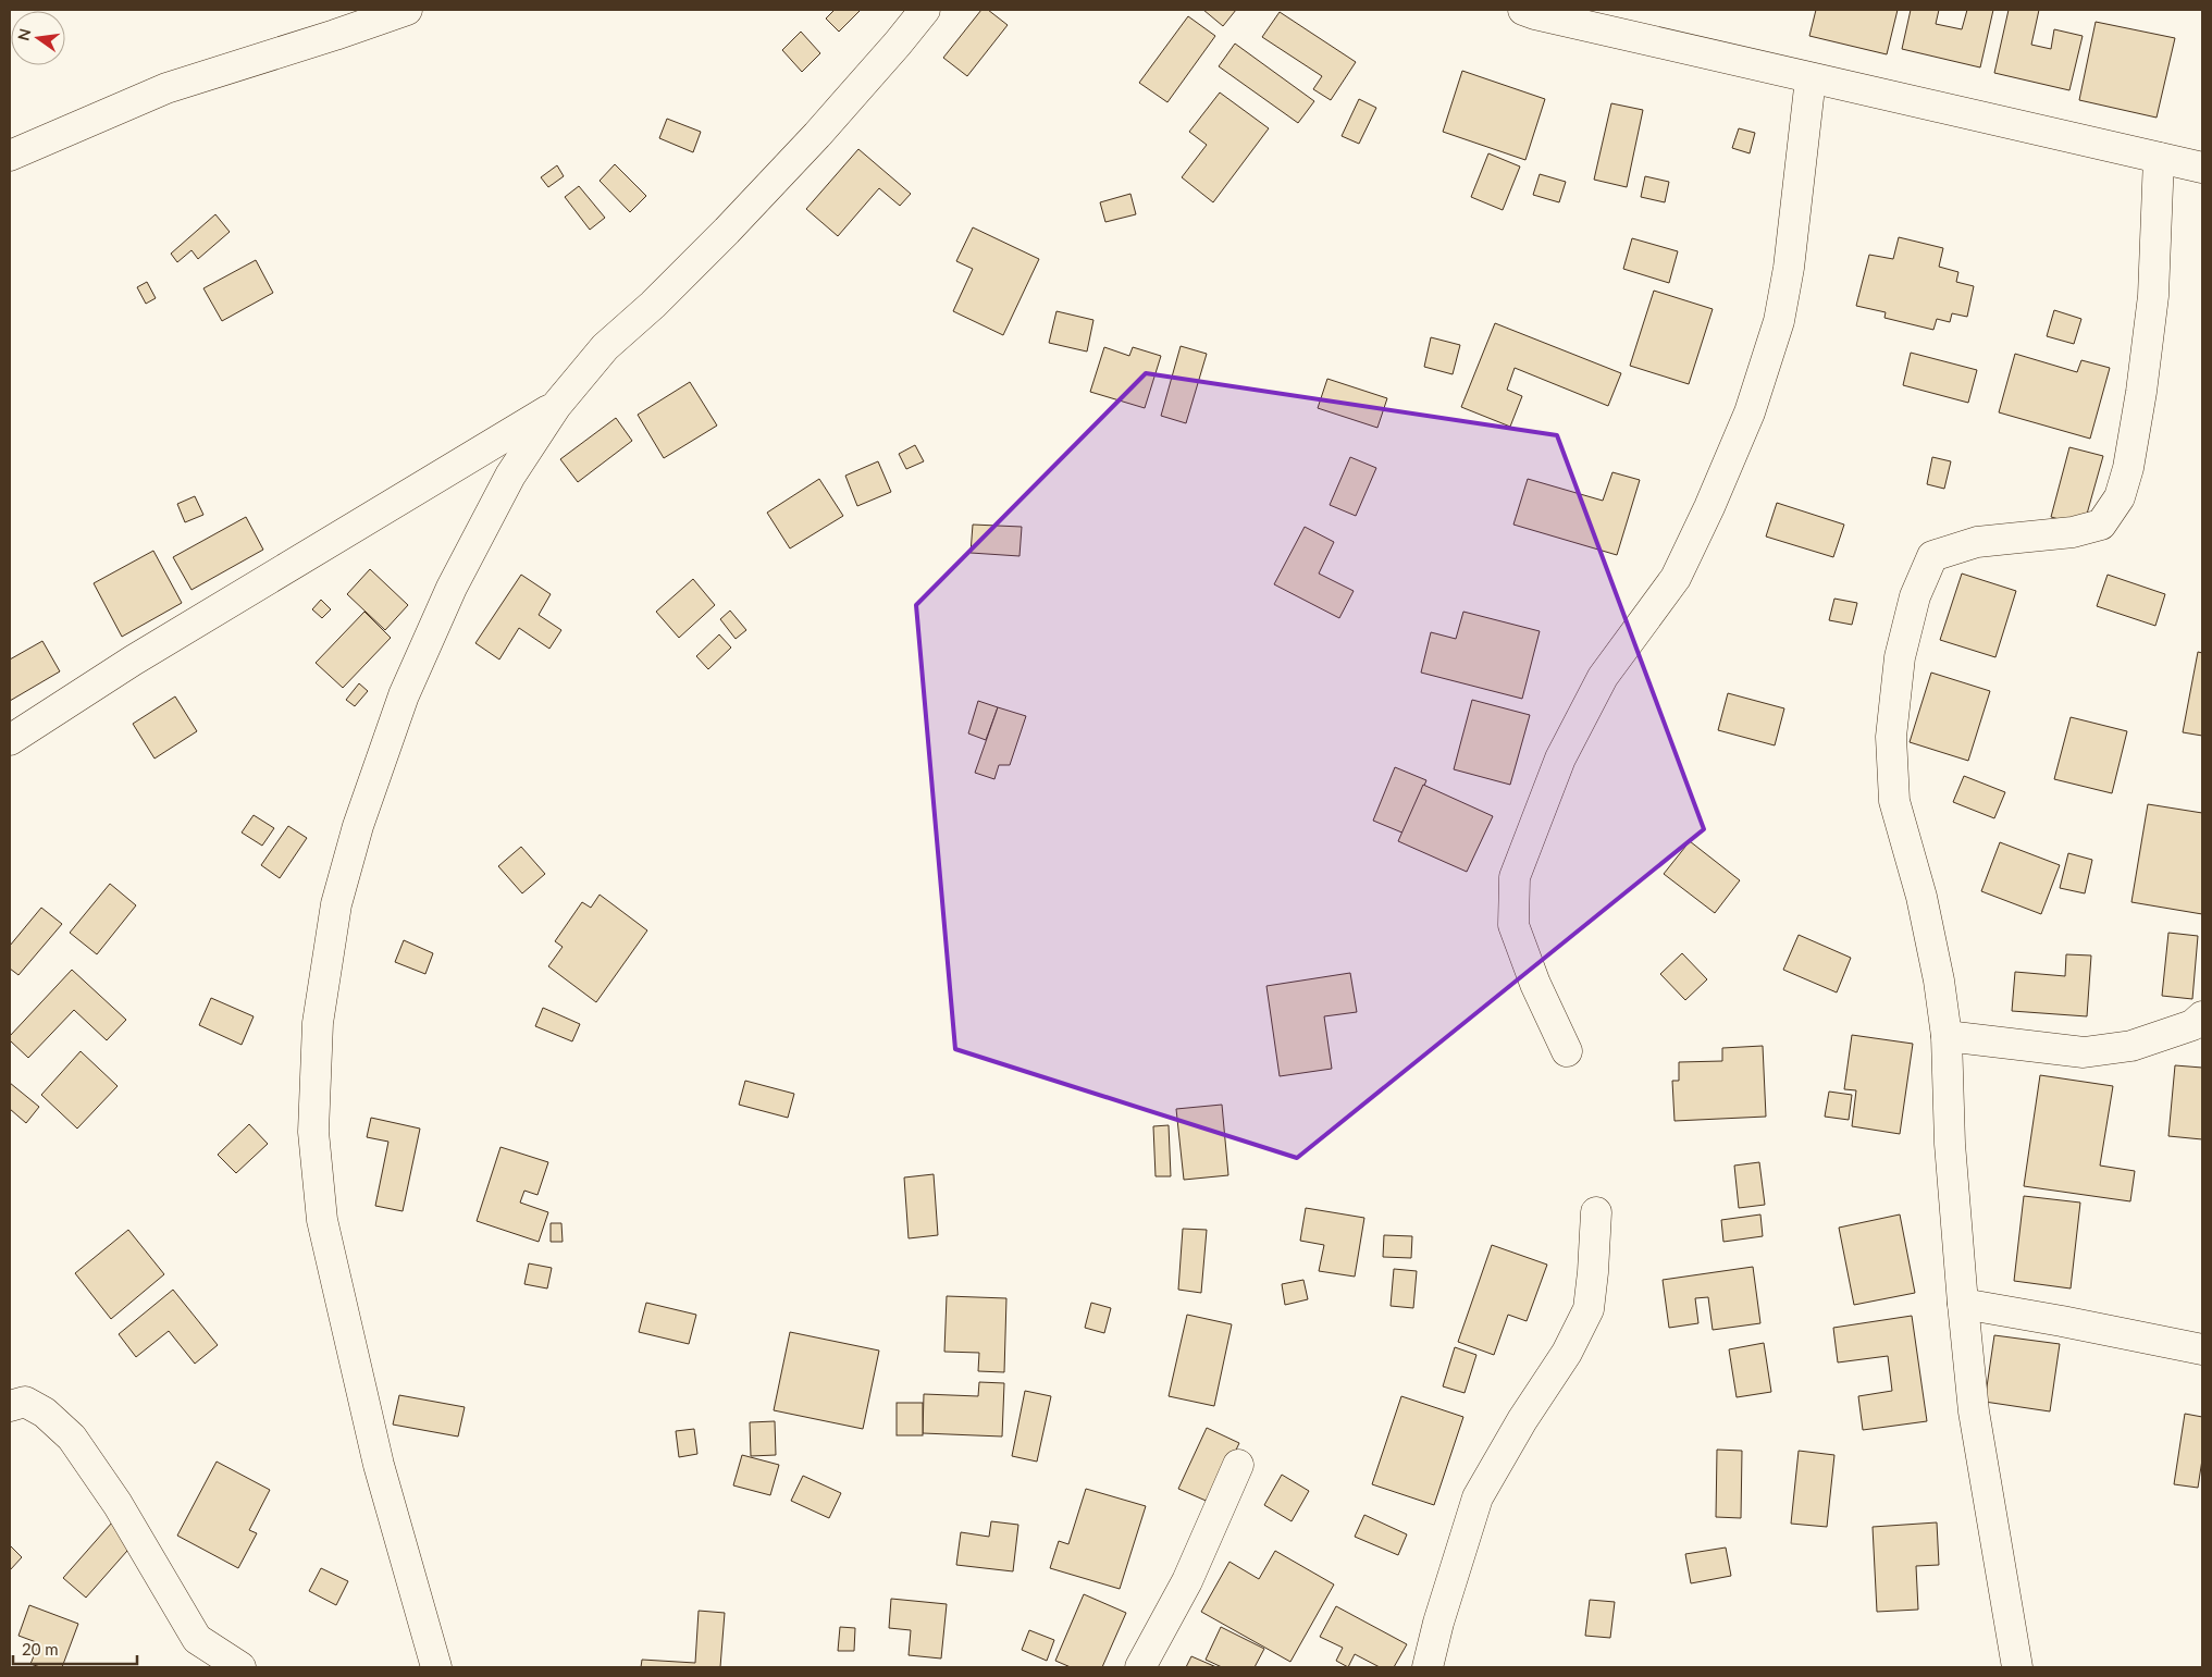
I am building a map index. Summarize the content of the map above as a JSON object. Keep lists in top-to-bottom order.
{
  "scale_bar": "20 m",
  "north": "left"
}
